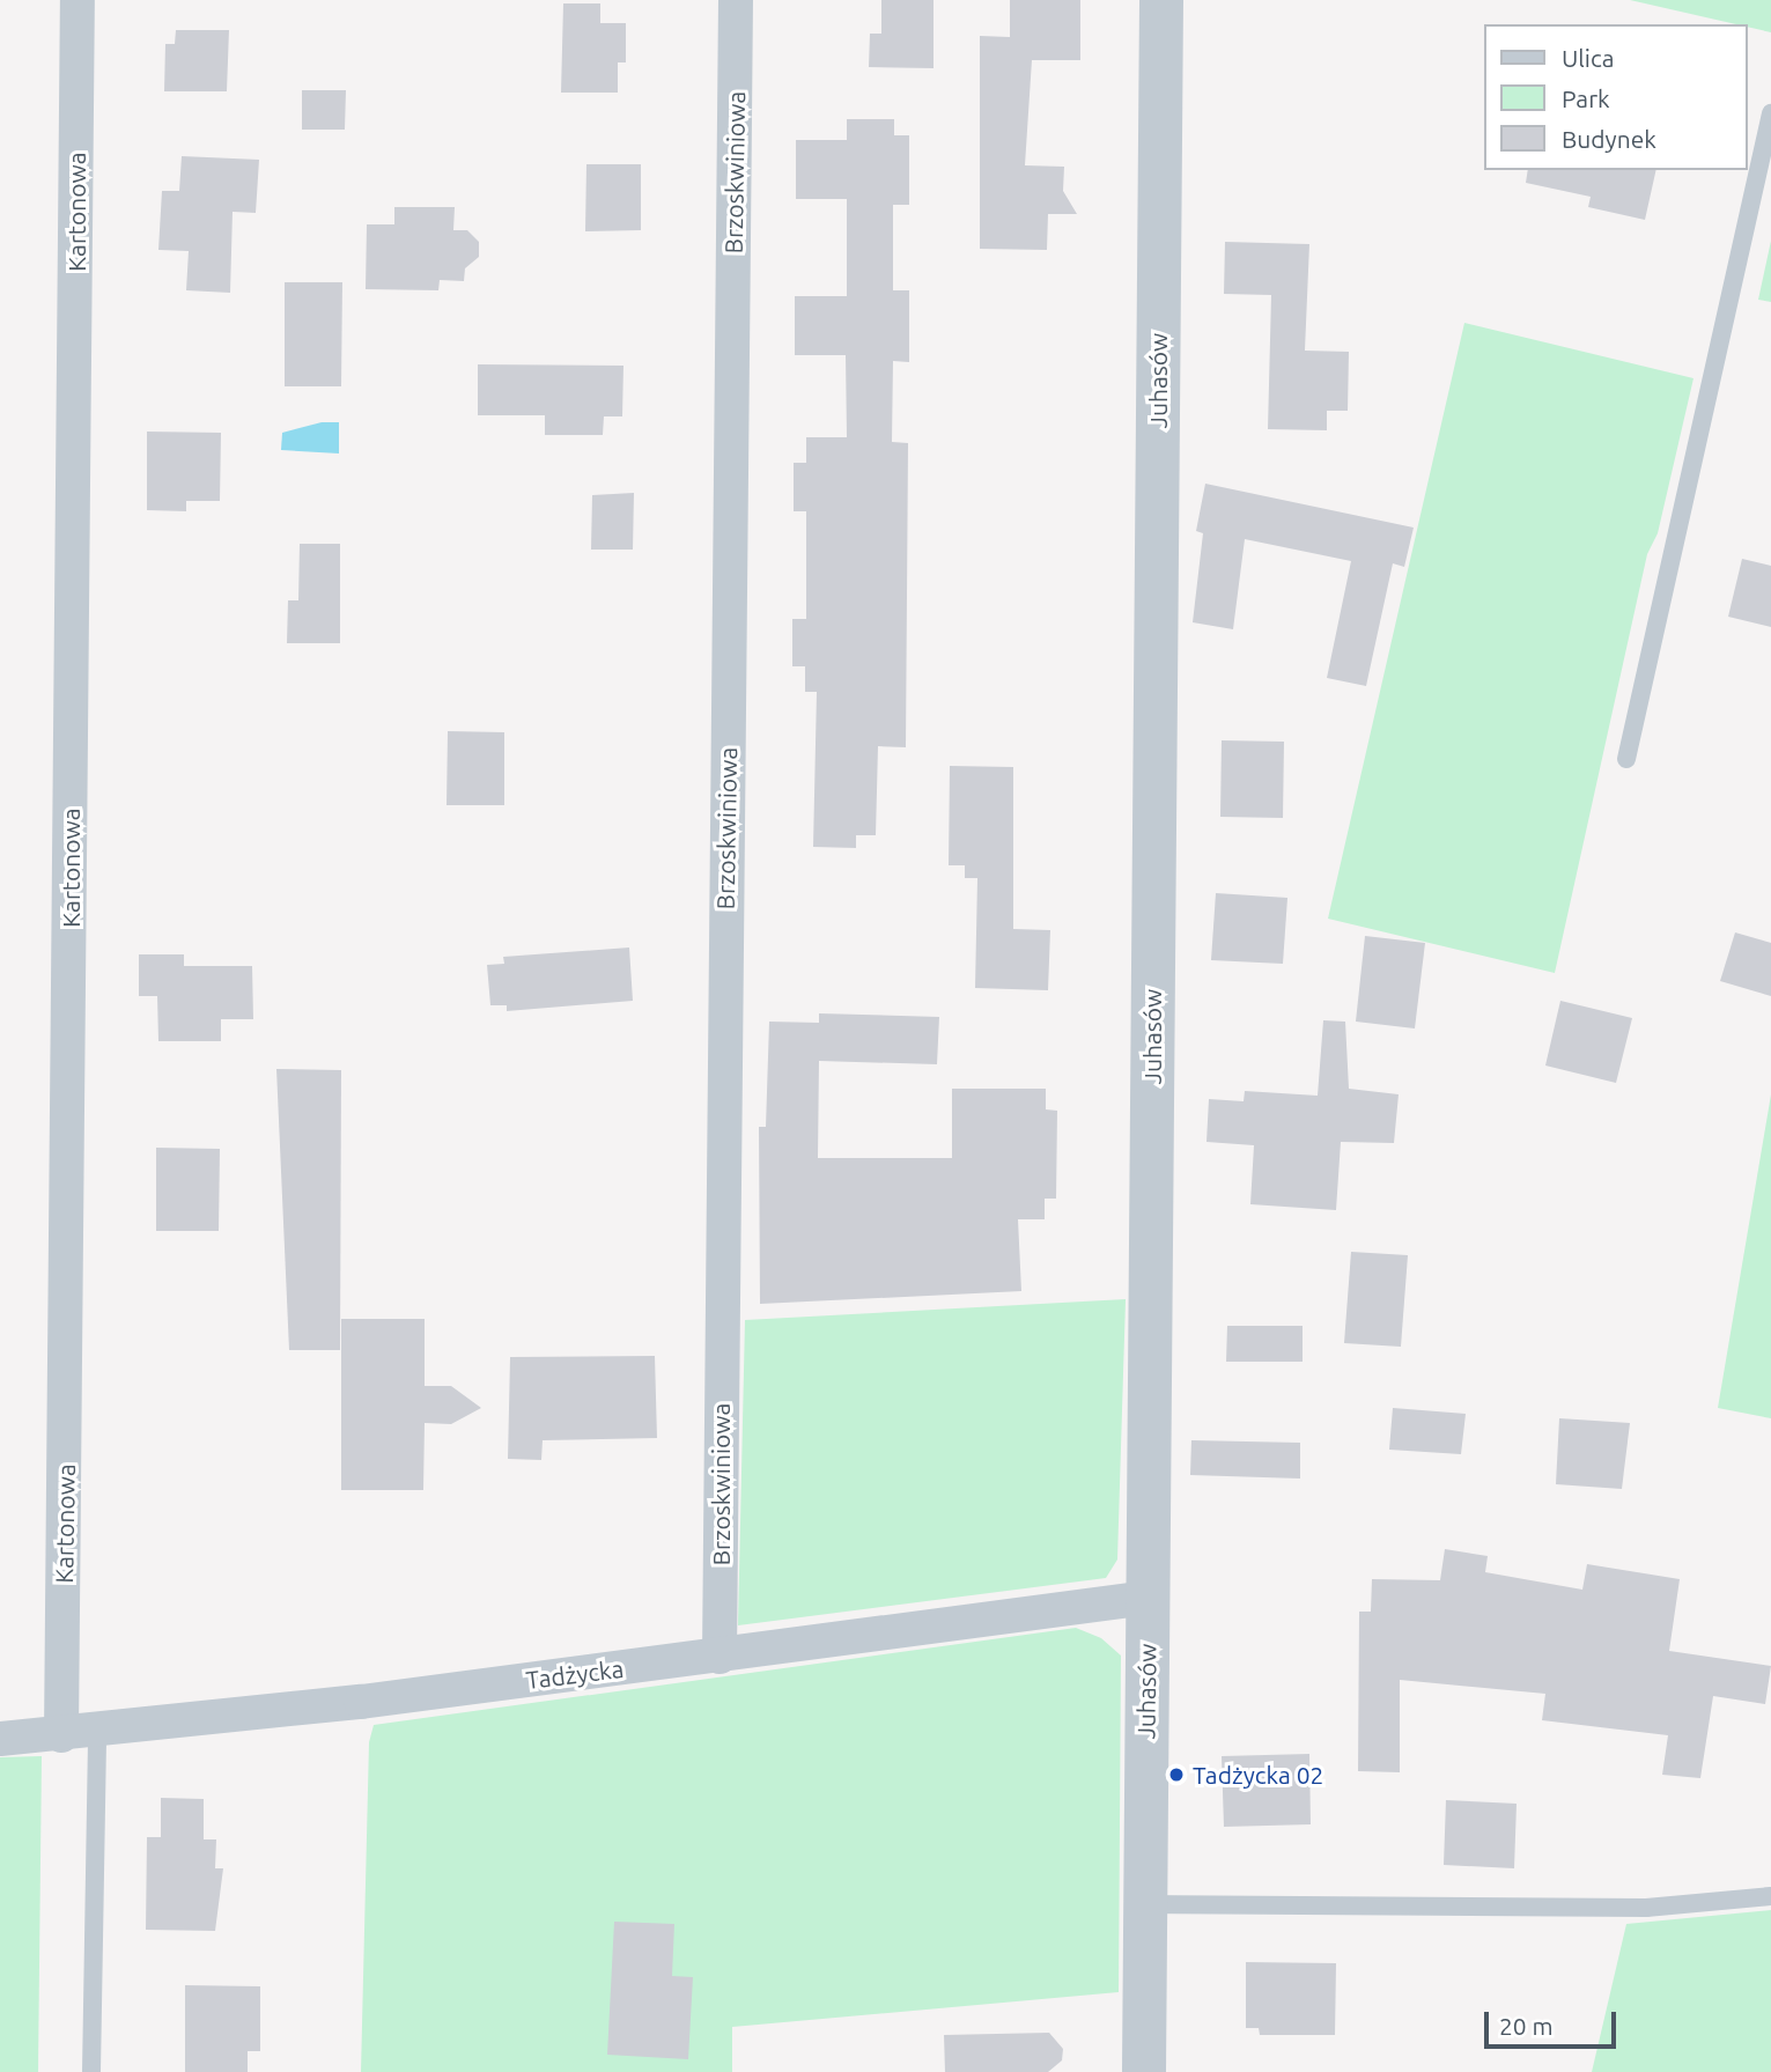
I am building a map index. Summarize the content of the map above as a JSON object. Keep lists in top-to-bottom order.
{
  "streets": {
    "street": [
      "Brzoskwiniowa",
      "Kartonowa",
      "Juhasów",
      "Tadżycka"
    ]
  },
  "crossings": [
    ["Brzoskwiniowa", "Tadżycka"],
    ["Kartonowa", "Tadżycka"],
    ["Juhasów", "Tadżycka"]
  ],
  "places": ["Tadżycka 02"],
  "legend": ["Ulica", "Park", "Budynek"],
  "scale_bar": "20 m"
}
